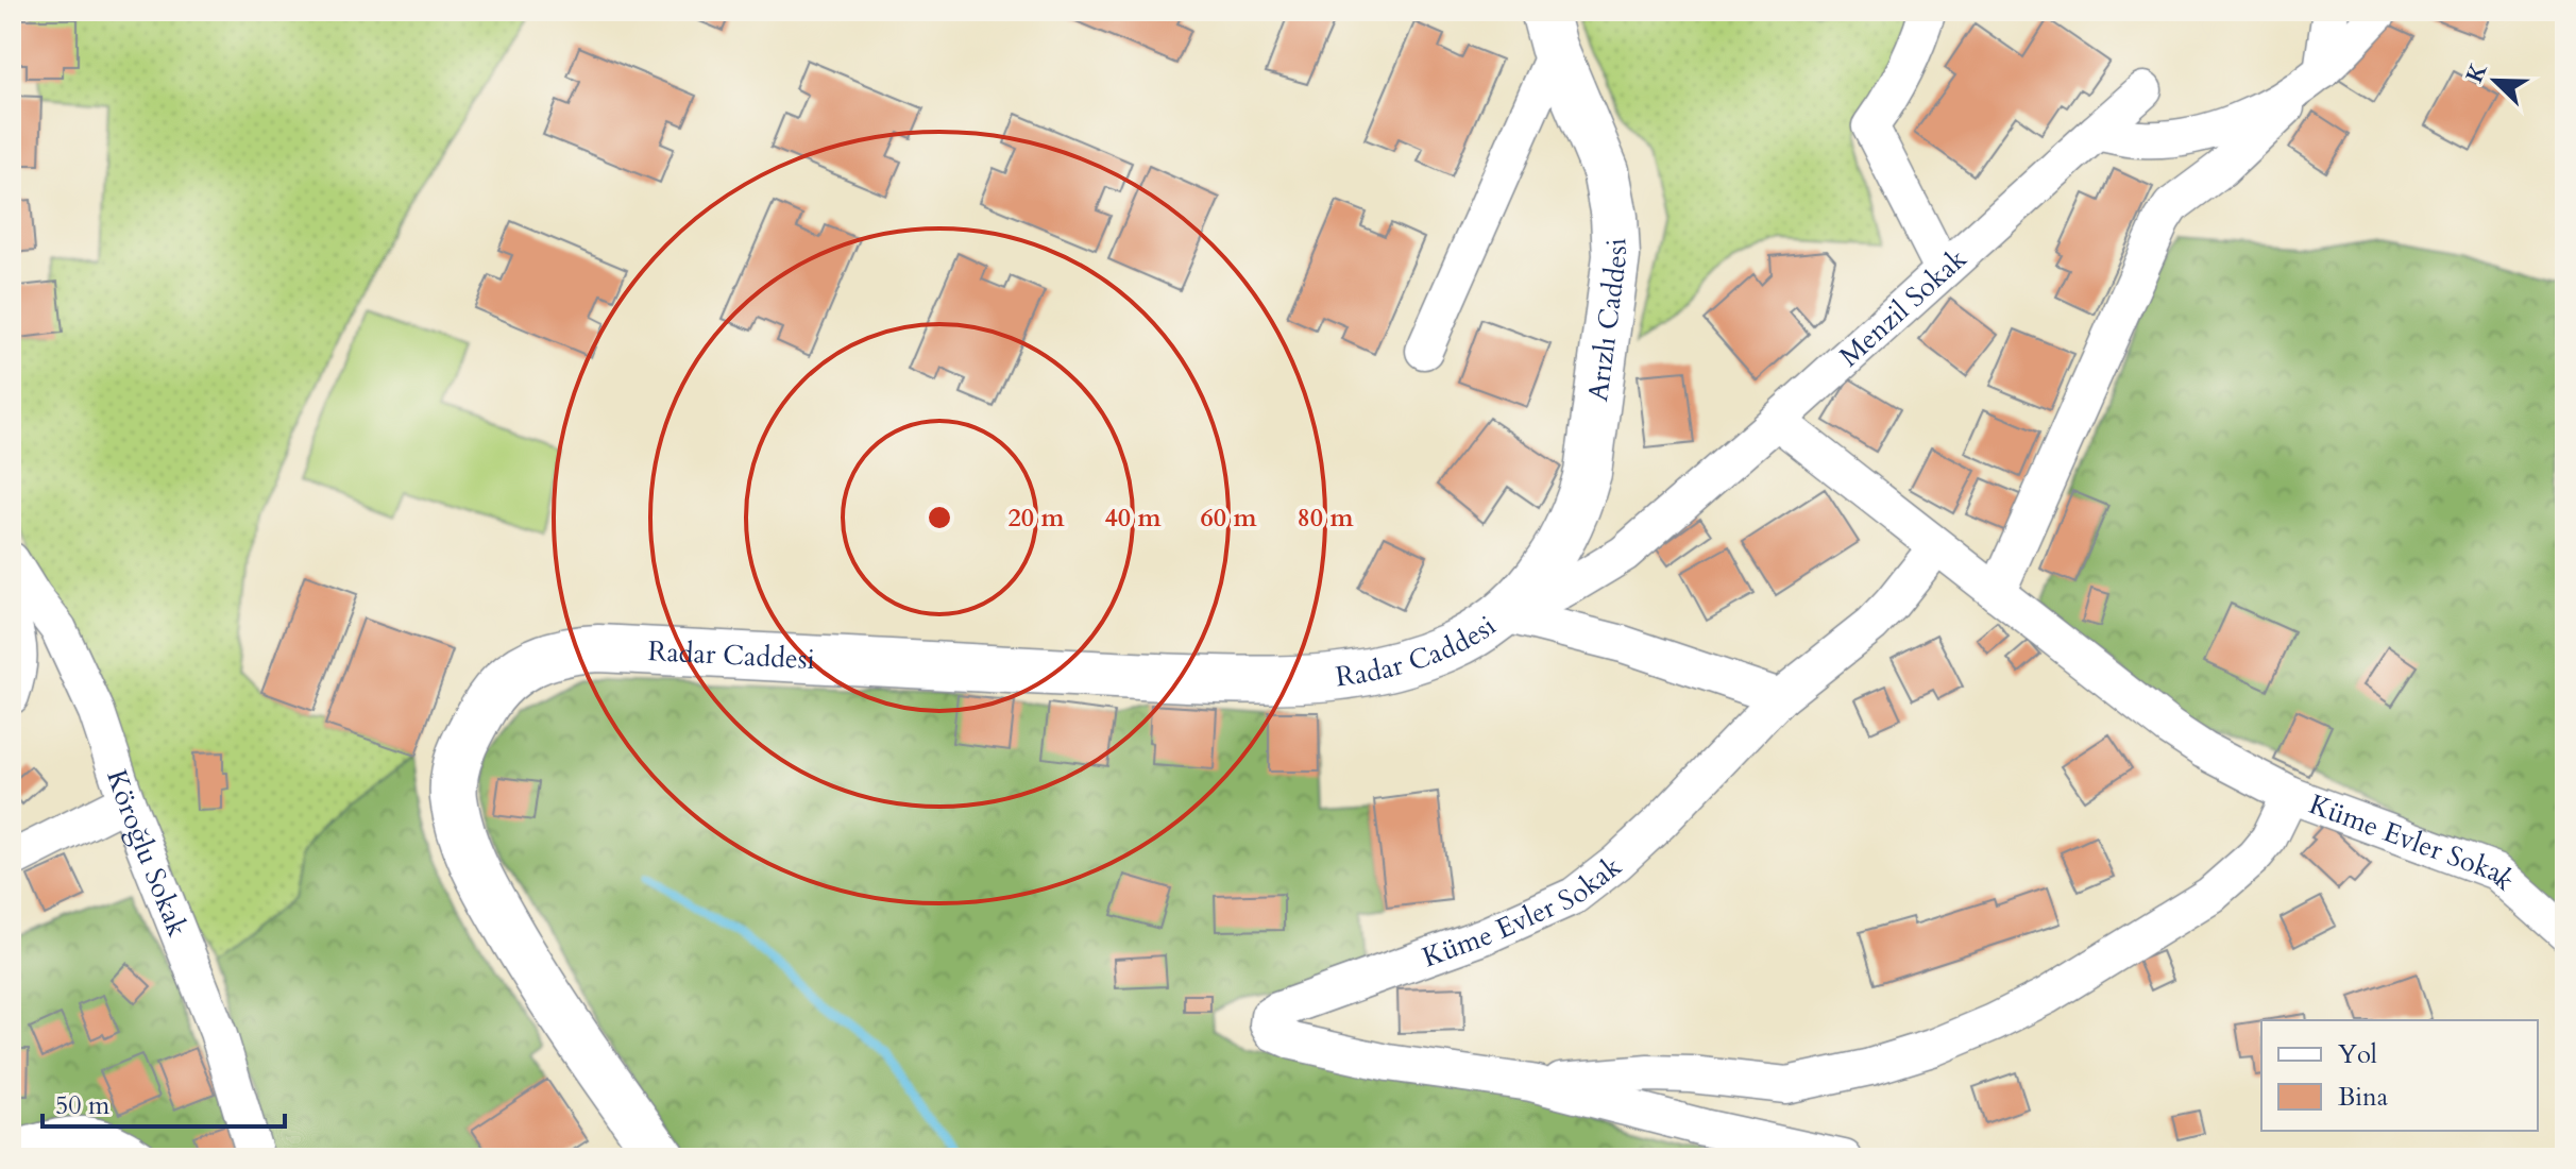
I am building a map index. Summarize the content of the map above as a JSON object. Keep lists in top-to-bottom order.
{
  "streets": {
    "street": [
      "Menzil Sokak",
      "Arızlı Caddesi",
      "Radar Caddesi",
      "Küme Evler Sokak",
      "Köroğlu Sokak"
    ]
  },
  "crossings": [
    ["Menzil Sokak", "Arızlı Caddesi"],
    ["Menzil Sokak", "Radar Caddesi"],
    ["Menzil Sokak", "Küme Evler Sokak"],
    ["Arızlı Caddesi", "Radar Caddesi"]
  ],
  "legend": ["Yol", "Bina"],
  "scale_bar": "50 m",
  "north": "top left",
  "rings": [
    "20 m",
    "40 m",
    "60 m",
    "80 m"
  ]
}
